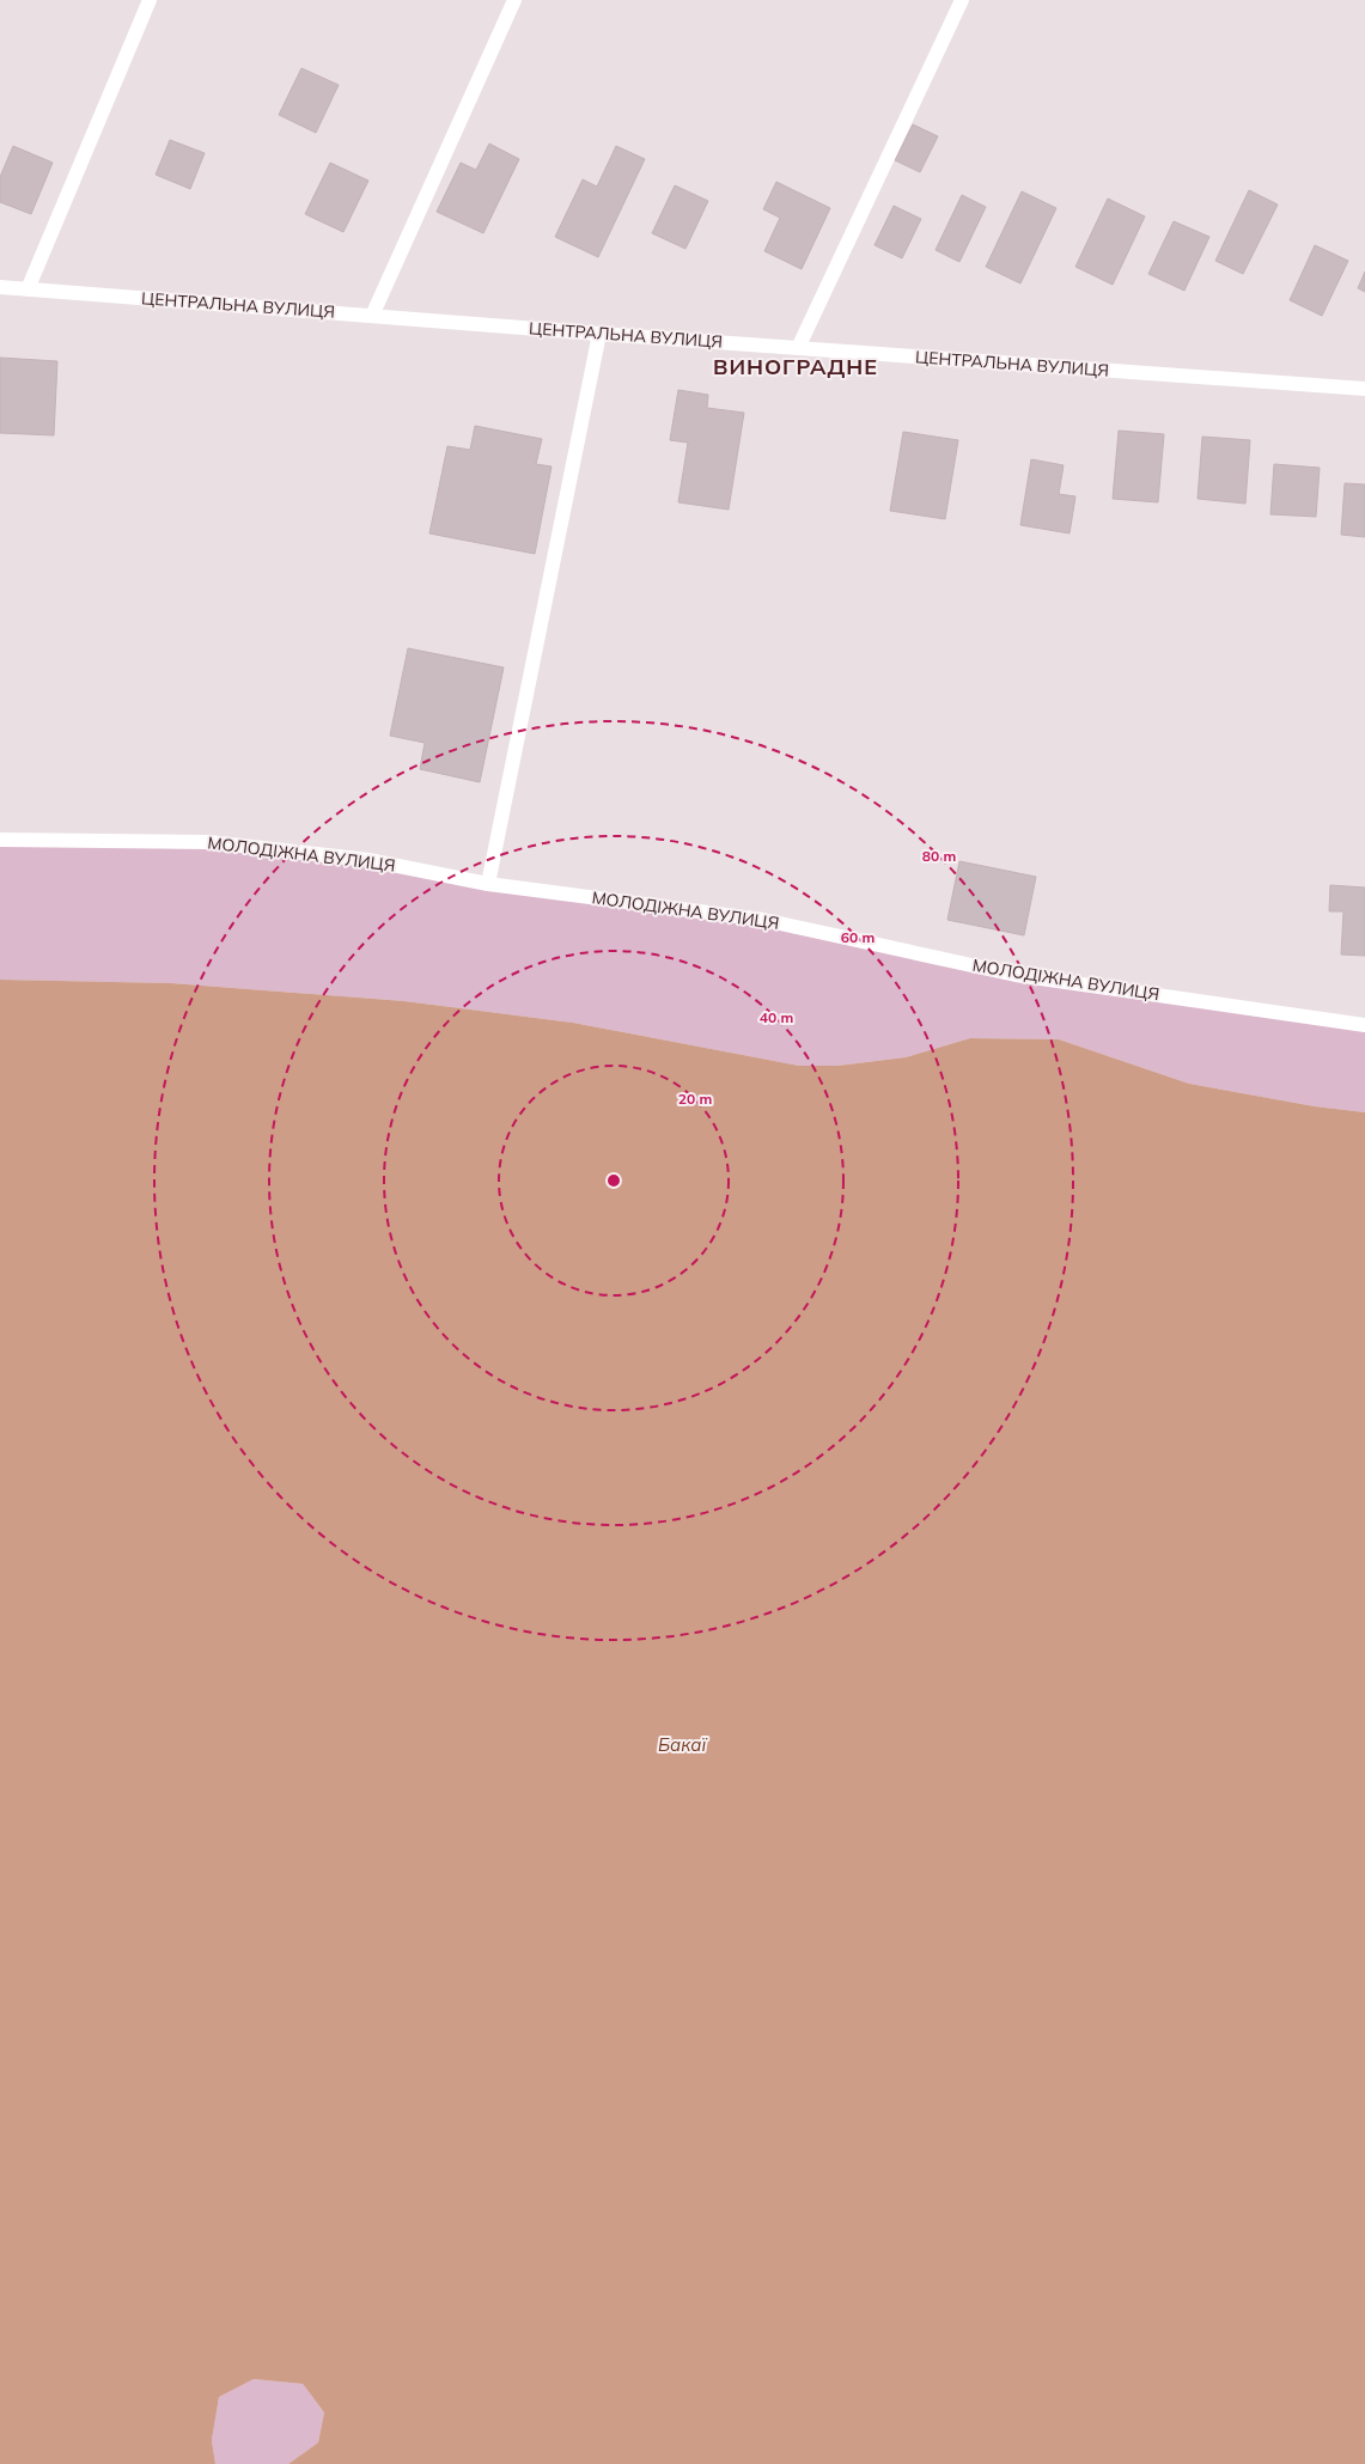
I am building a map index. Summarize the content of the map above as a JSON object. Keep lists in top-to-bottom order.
{
  "streets": {
    "street": ["ЦЕНТРАЛЬНА ВУЛИЦЯ", "МОЛОДІЖНА ВУЛИЦЯ"]
  },
  "districts": ["ВИНОГРАДНЕ"],
  "water": ["Бакаї"],
  "rings": [
    "80 m",
    "60 m",
    "40 m",
    "20 m"
  ]
}
